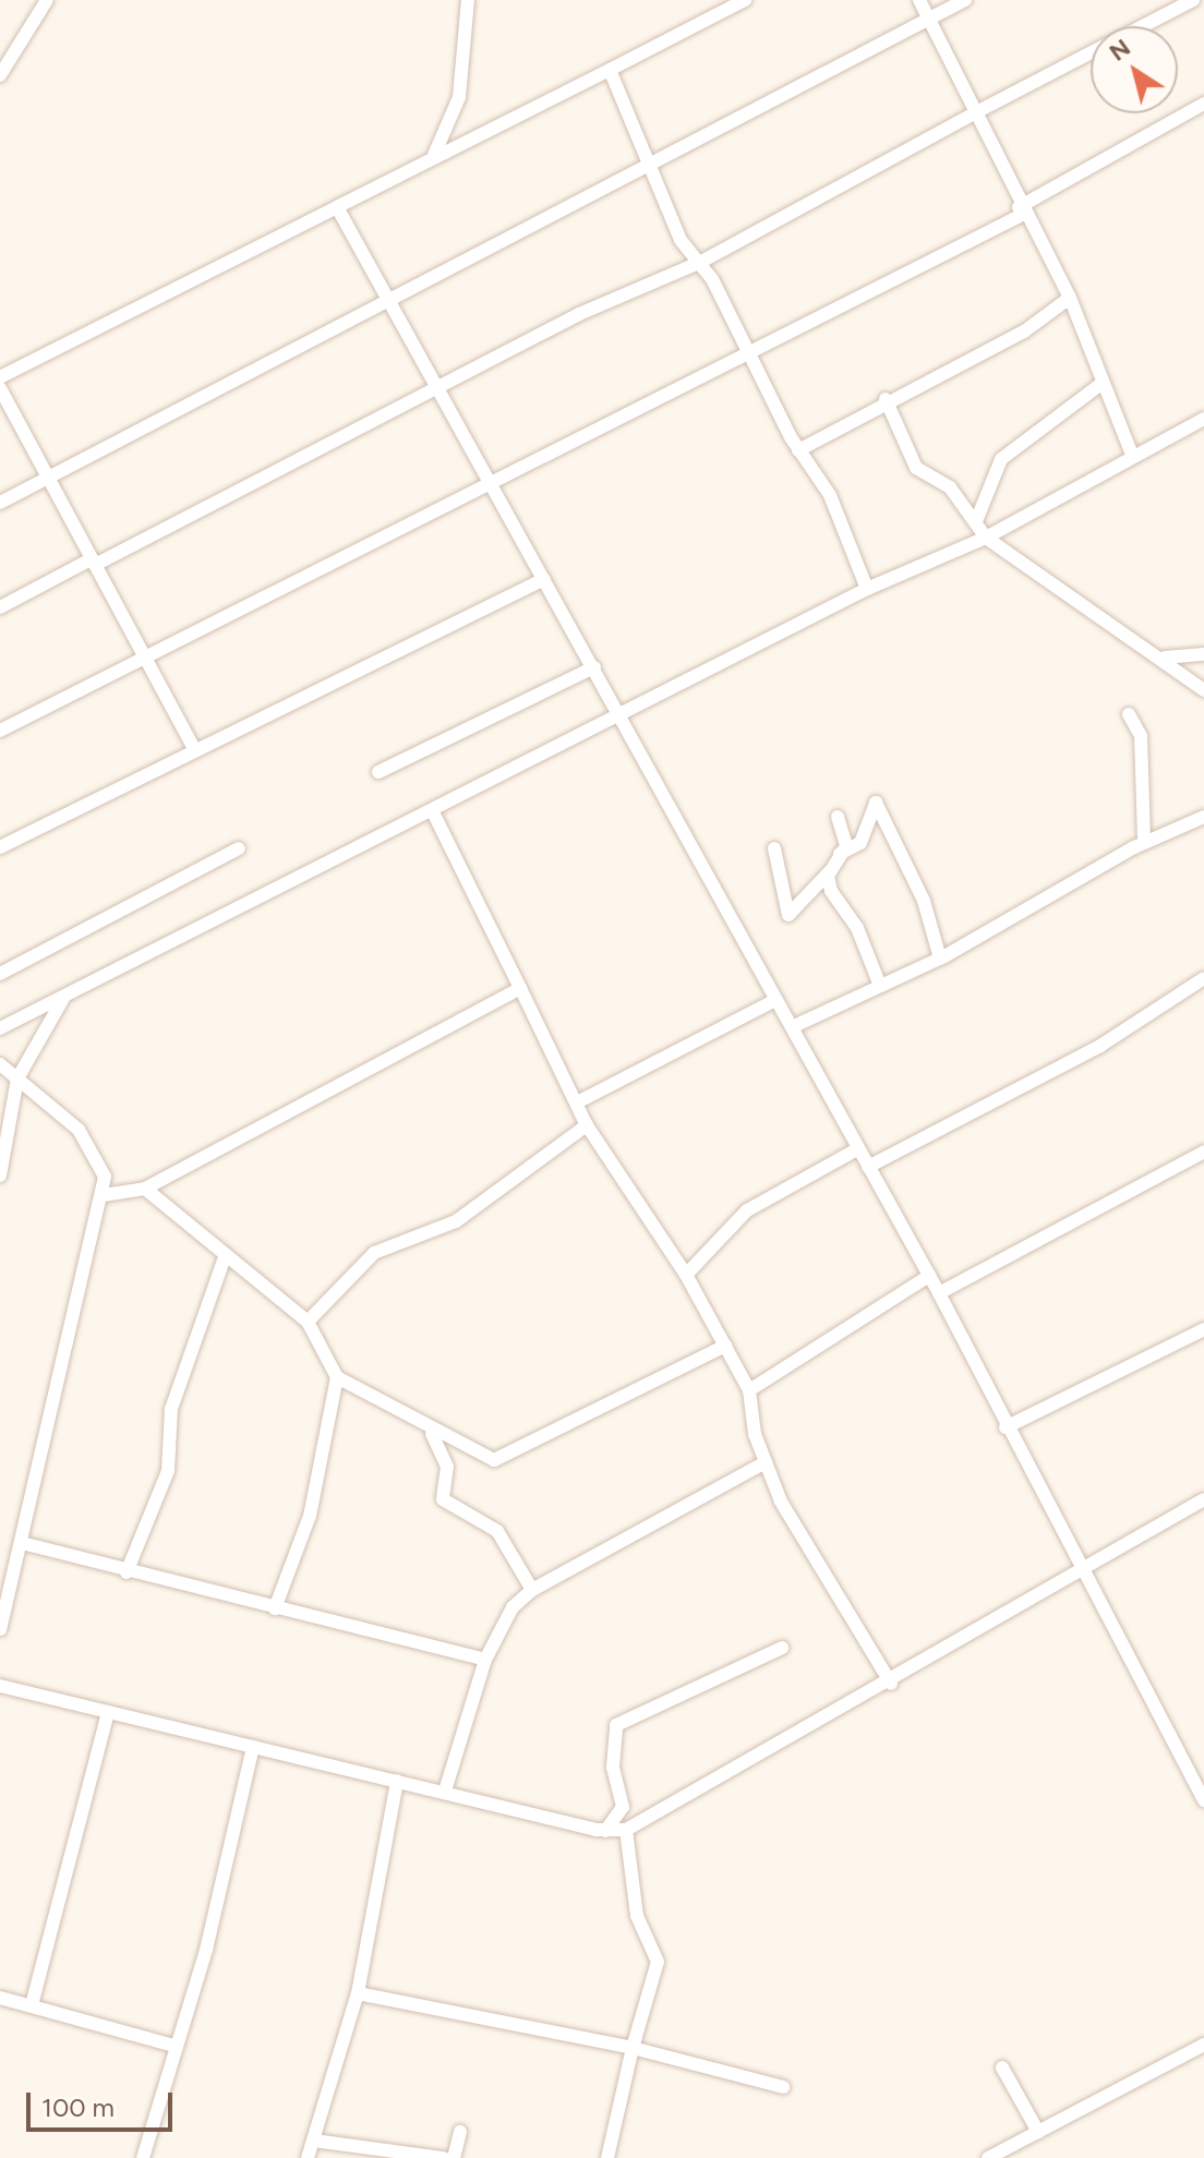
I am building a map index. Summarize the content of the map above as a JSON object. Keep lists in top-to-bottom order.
{
  "scale_bar": "100 m",
  "north": "top left"
}
